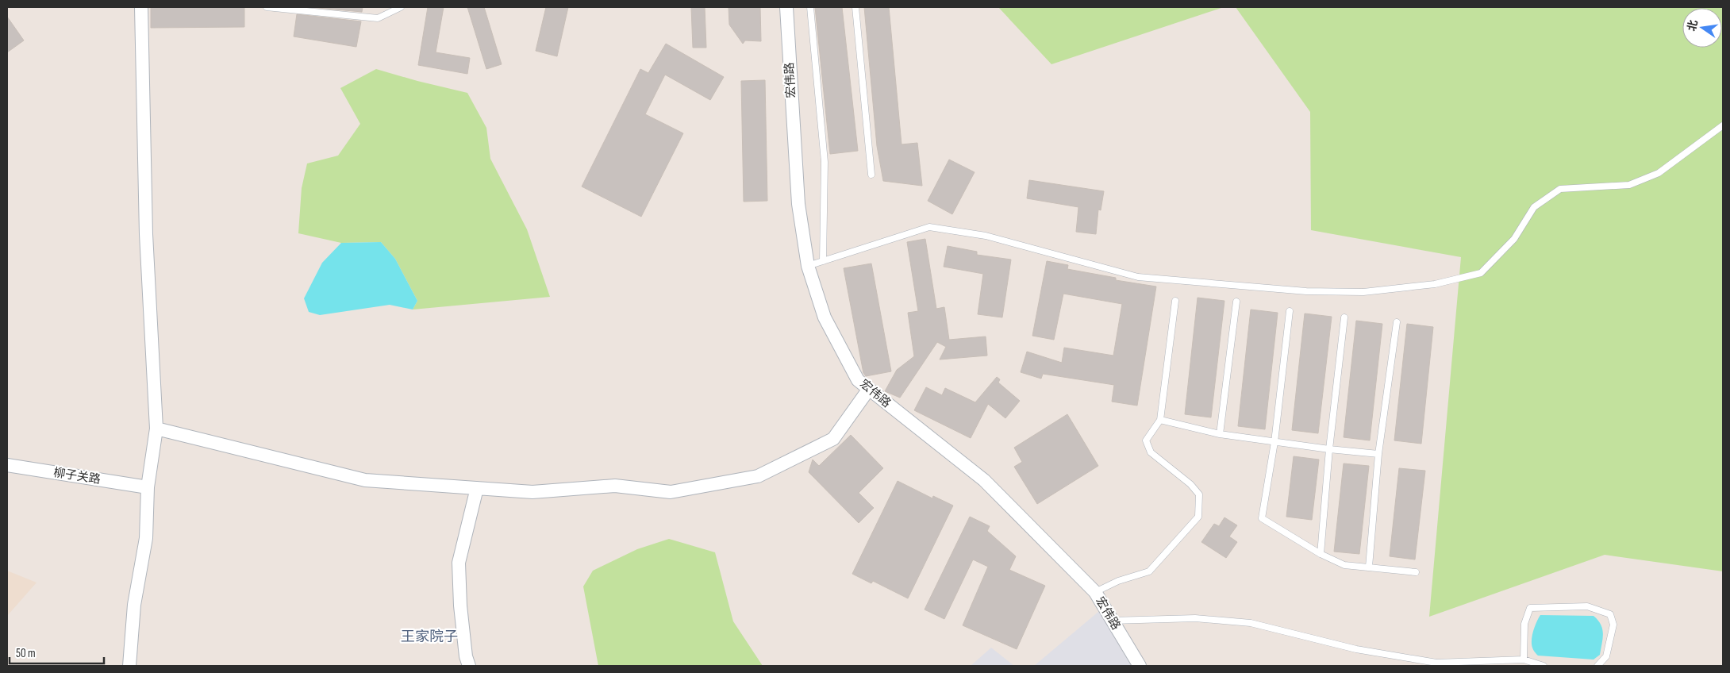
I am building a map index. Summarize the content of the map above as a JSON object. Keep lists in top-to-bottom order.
{
  "streets": {
    "street": ["宏伟路", "柳子关路"]
  },
  "districts": ["王家院子"],
  "scale_bar": "50 m",
  "north": "left"
}
